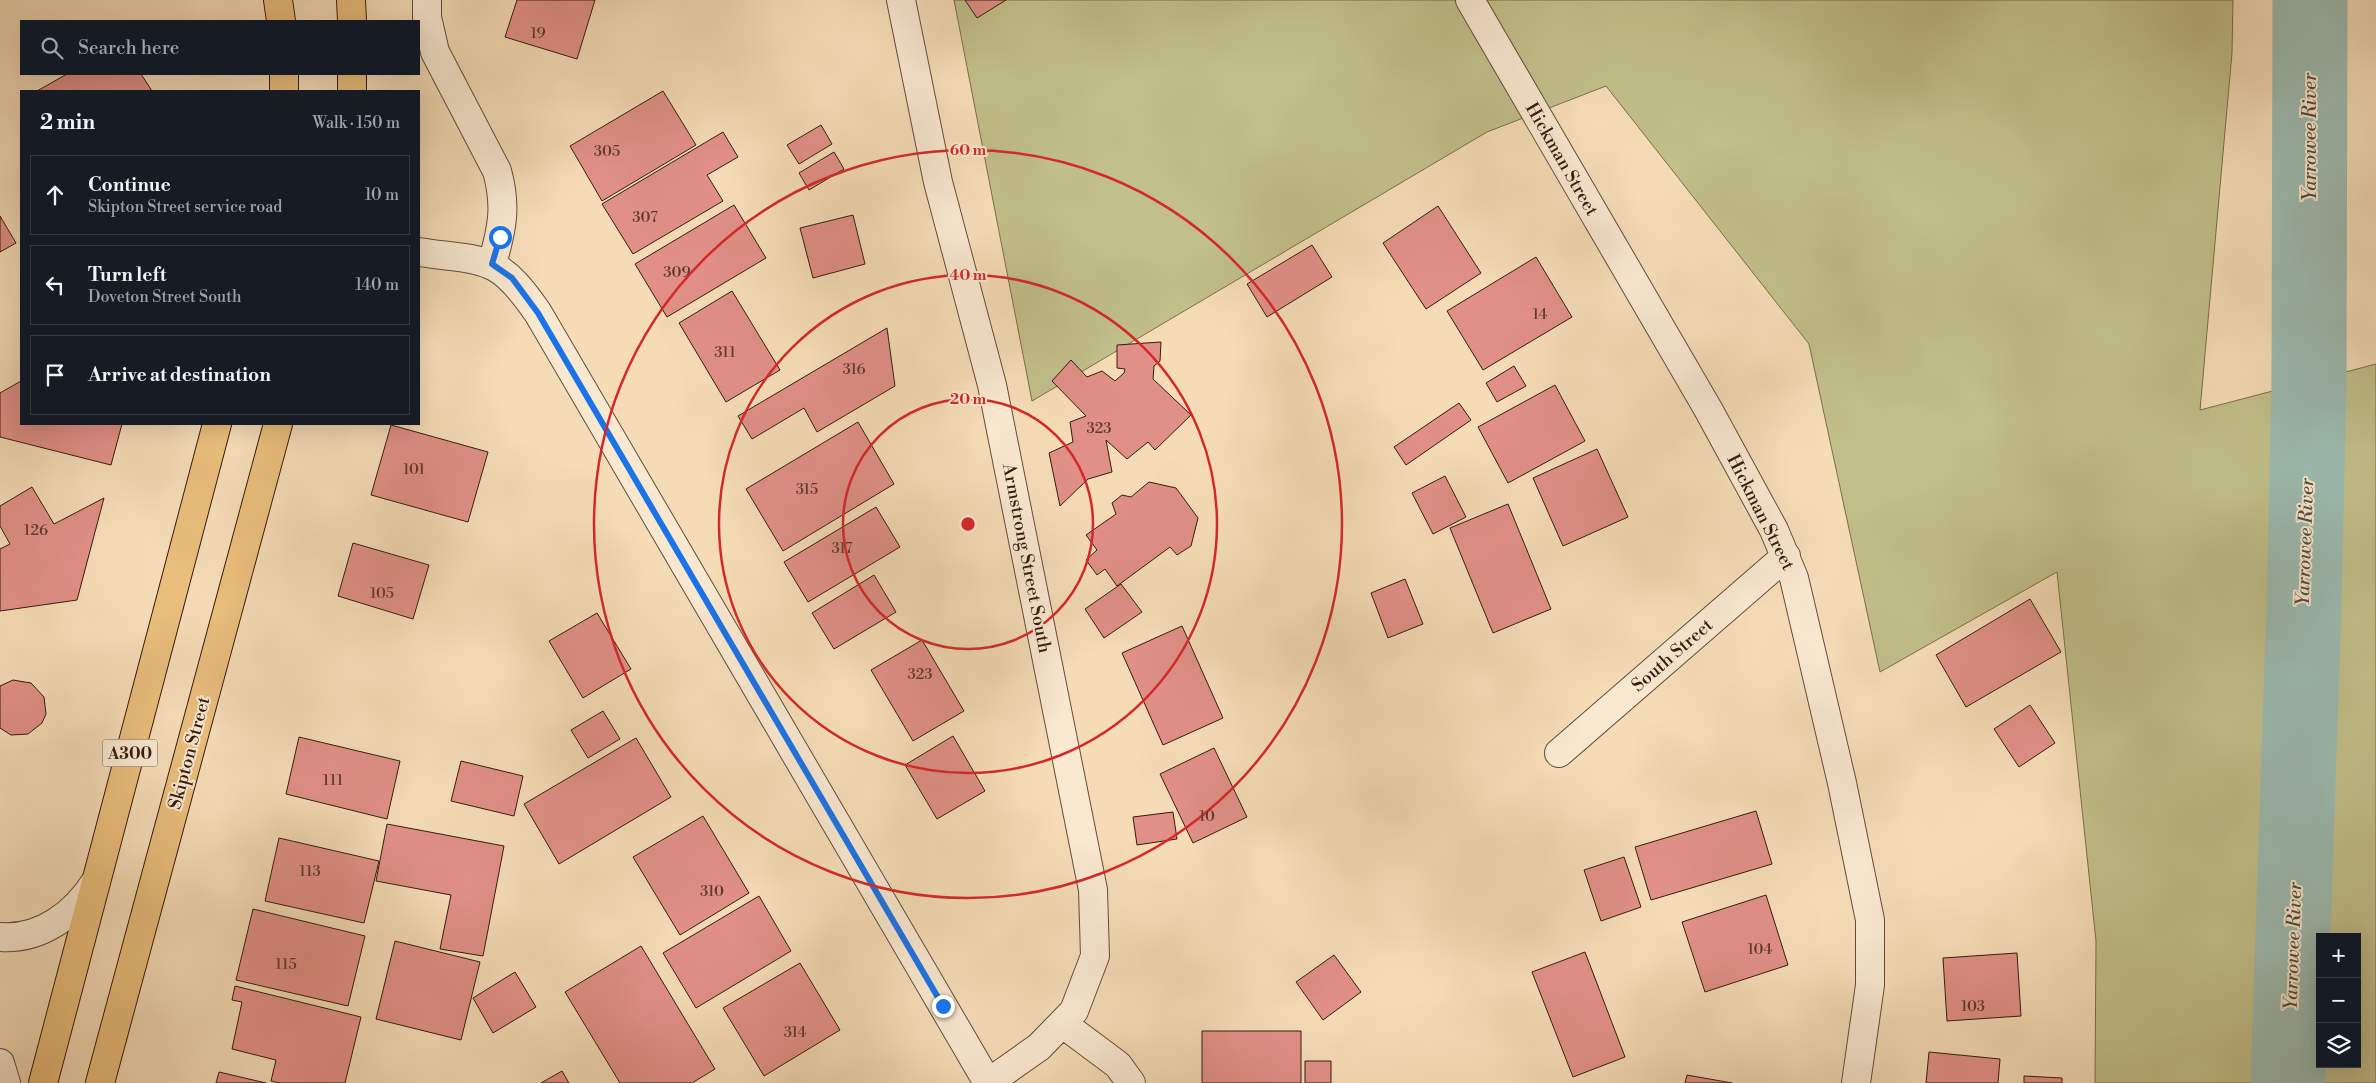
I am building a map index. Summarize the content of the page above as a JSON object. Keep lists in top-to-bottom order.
{
  "streets": {
    "highway": ["A300", "Skipton Street"],
    "street": ["Hickman Street", "Armstrong Street South", "South Street"]
  },
  "crossings": [
    ["Hickman Street", "South Street"]
  ],
  "water": ["Yarrowee River"],
  "house_numbers": [
    "19",
    "305",
    "307",
    "309",
    "14",
    "311",
    "316",
    "323",
    "101",
    "315",
    "126",
    "317",
    "105",
    "323",
    "111",
    "10",
    "113",
    "310",
    "104",
    "115",
    "103",
    "314"
  ],
  "page": {
    "search": "Search here",
    "heading": ["2 min", "Walk · 150 m"],
    "list": [
      ["Continue", "Skipton Street service road", "10 m"],
      ["Turn left", "Doveton Street South", "140 m"],
      "Arrive at destination"
    ],
    "map_buttons": ["+", "−"]
  },
  "rings": ["60 m", "40 m", "20 m"]
}
